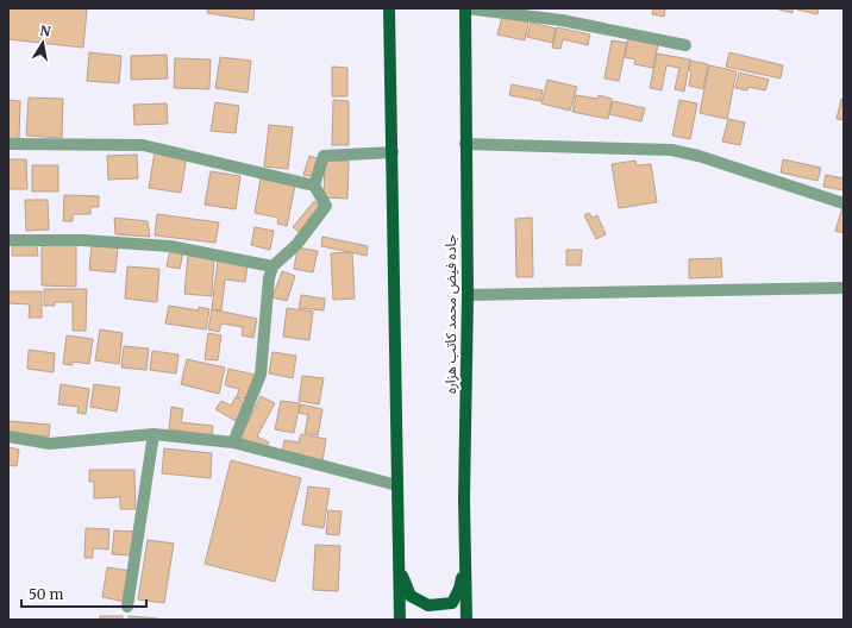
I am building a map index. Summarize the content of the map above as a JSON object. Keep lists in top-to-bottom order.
{
  "streets": {
    "main road": ["جاده فیض محمد کاتب هزاره"]
  },
  "scale_bar": "50 m",
  "north": "top"
}
